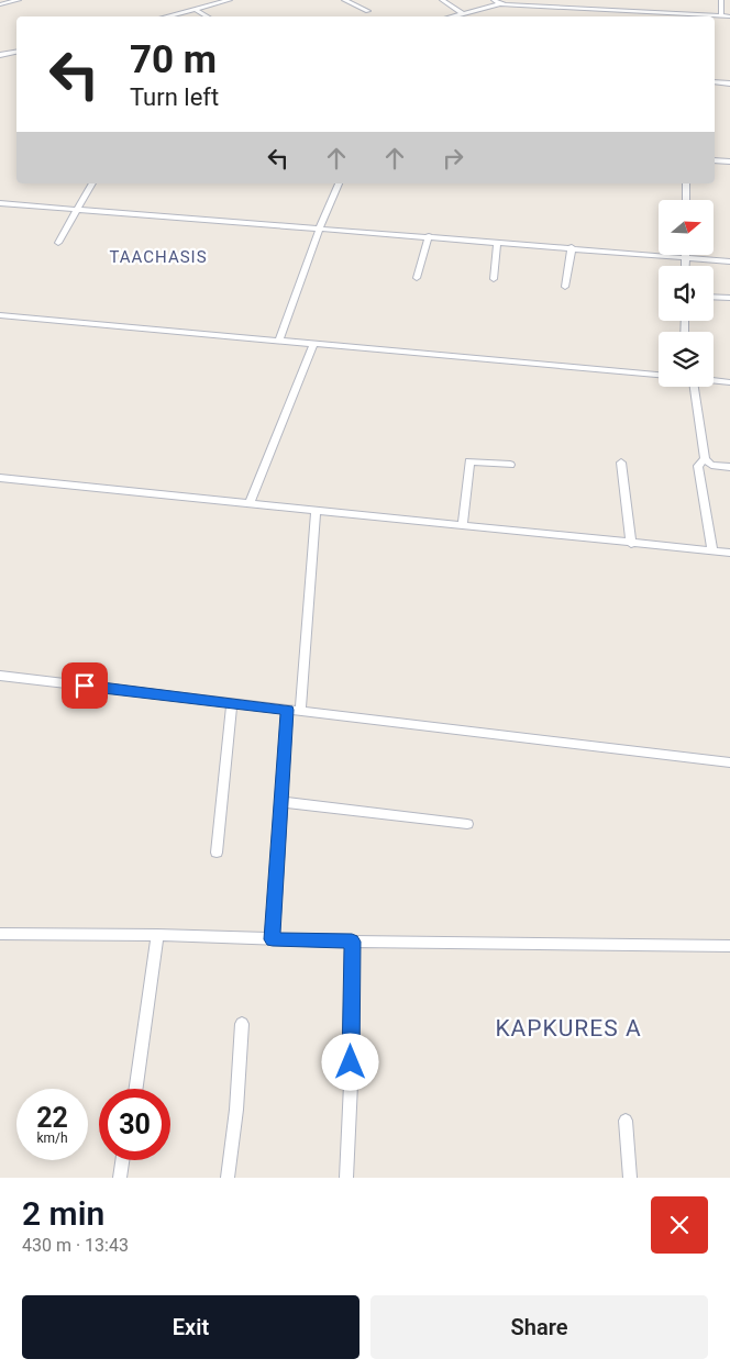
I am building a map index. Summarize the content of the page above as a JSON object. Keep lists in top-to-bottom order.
{
  "districts": ["TAACHASIS", "KAPKURES A"],
  "north": "right",
  "page": {
    "turn": ["70 m", "Turn left"],
    "speed": "22 km/h",
    "limit": "30",
    "heading": ["2 min", "430 m · 13:43"],
    "buttons": ["Exit", "Share"]
  }
}
